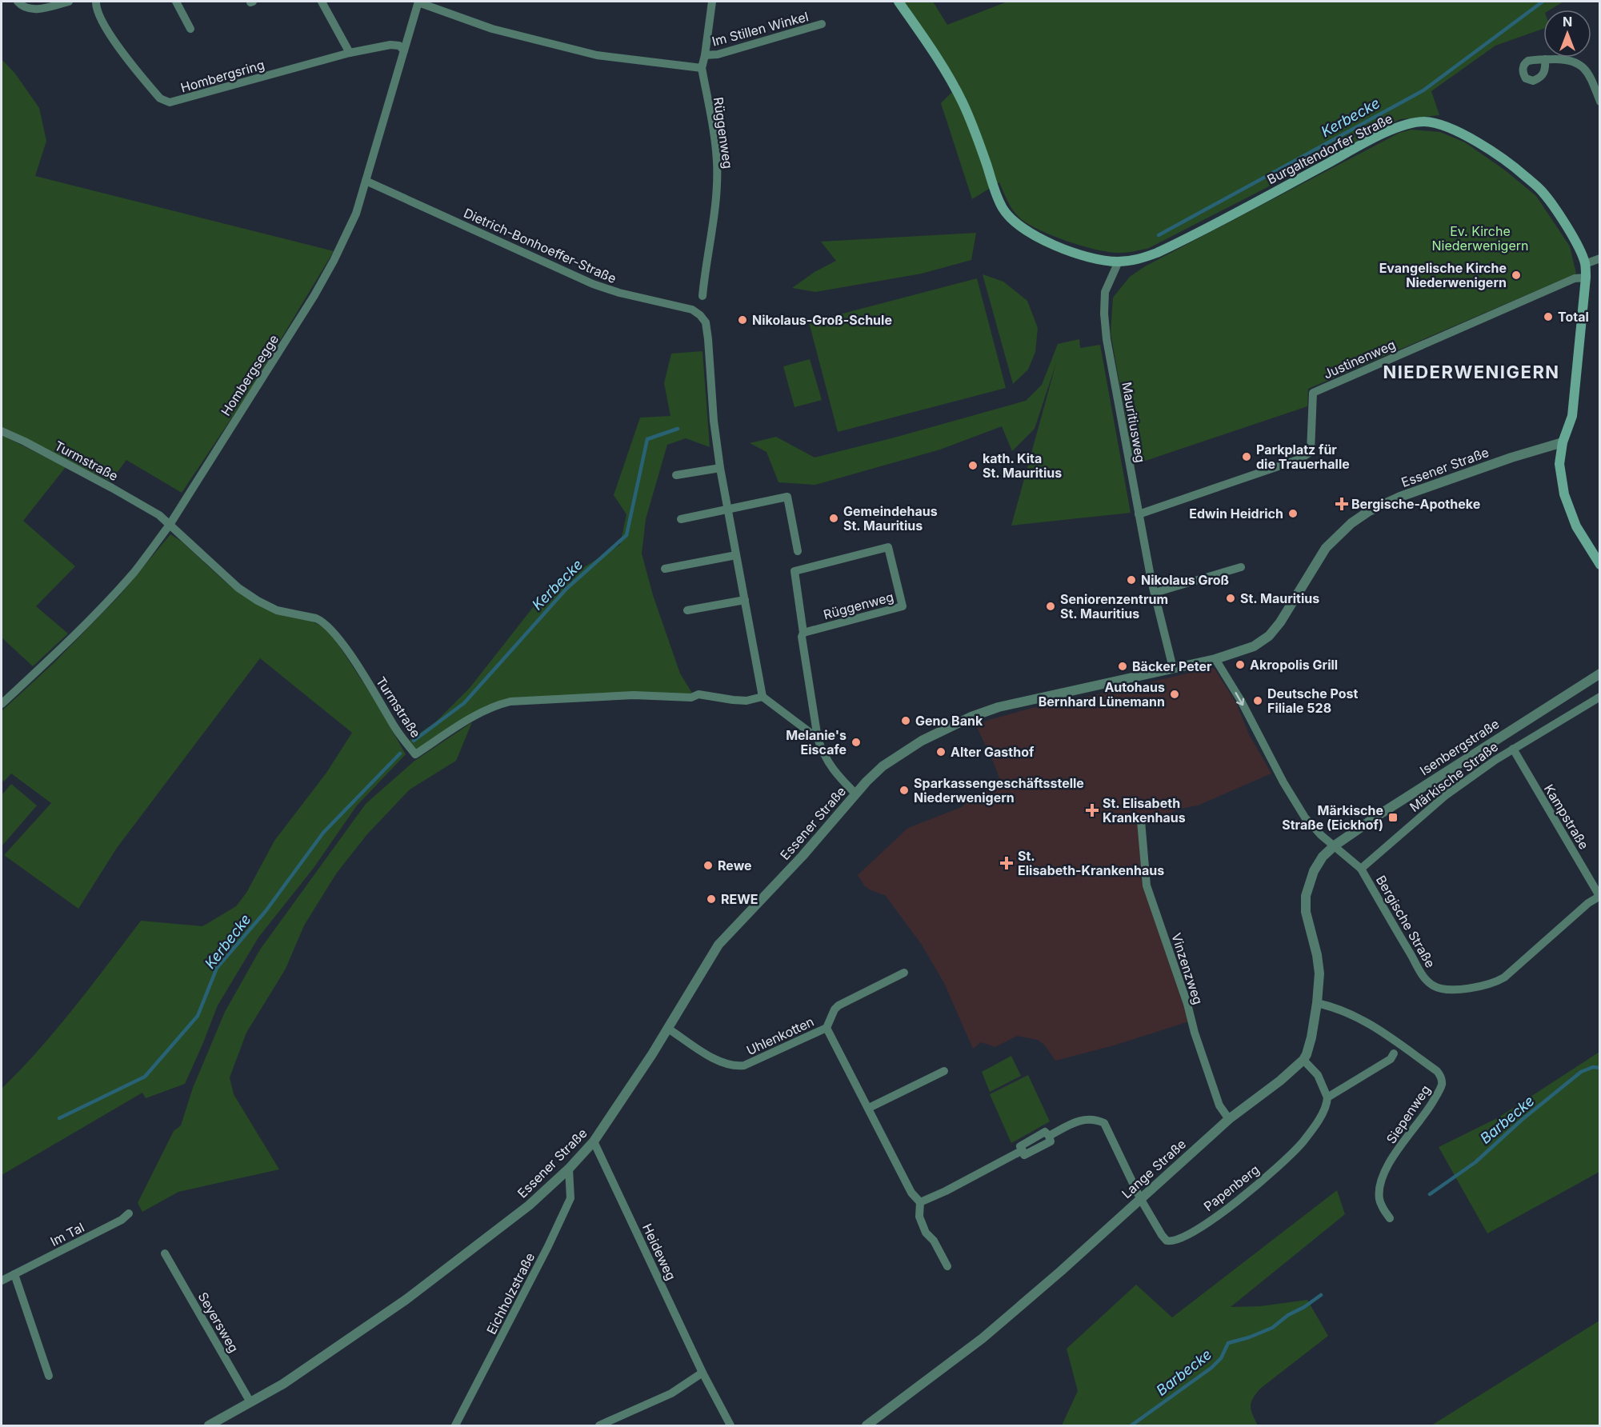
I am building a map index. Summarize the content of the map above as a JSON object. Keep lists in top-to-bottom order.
{
  "streets": {
    "main road": ["Burgaltendorfer Straße"],
    "street": [
      "Im Stillen Winkel",
      "Hombergsring",
      "Rüggenweg",
      "Dietrich-Bonhoeffer-Straße",
      "Justinenweg",
      "Hombergsegge",
      "Mauritiusweg",
      "Turmstraße",
      "Essener Straße",
      "Isenbergstraße",
      "Märkische Straße",
      "Kampstraße",
      "Bergische Straße",
      "Vinzenzweg",
      "Uhlenkotten",
      "Siepenweg",
      "Lange Straße",
      "Papenberg",
      "Im Tal",
      "Heideweg",
      "Eichholzstraße",
      "Seyersweg"
    ]
  },
  "crossings": [
    ["Im Stillen Winkel", "Rüggenweg"],
    ["Hombergsring", "Hombergsegge"],
    ["Burgaltendorfer Straße", "Justinenweg"],
    ["Burgaltendorfer Straße", "Mauritiusweg"],
    ["Burgaltendorfer Straße", "Essener Straße"],
    ["Dietrich-Bonhoeffer-Straße", "Hombergsegge"],
    ["Justinenweg", "Mauritiusweg"],
    ["Hombergsegge", "Turmstraße"],
    ["Mauritiusweg", "Essener Straße"],
    ["Essener Straße", "Uhlenkotten"],
    ["Essener Straße", "Heideweg"],
    ["Essener Straße", "Eichholzstraße"],
    ["Essener Straße", "Seyersweg"],
    ["Isenbergstraße", "Lange Straße"],
    ["Märkische Straße", "Kampstraße"],
    ["Märkische Straße", "Bergische Straße"],
    ["Kampstraße", "Bergische Straße"],
    ["Vinzenzweg", "Lange Straße"],
    ["Siepenweg", "Lange Straße"],
    ["Lange Straße", "Papenberg"]
  ],
  "districts": ["NIEDERWENIGERN"],
  "water": ["Kerbecke", "Barbecke"],
  "parks": ["Ev. Kirche Niederwenigern"],
  "places": {
    "other": [
      "Evangelische Kirche Niederwenigern",
      "Total",
      "Nikolaus-Groß-Schule",
      "Parkplatz für die Trauerhalle",
      "kath. Kita St. Mauritius",
      "Edwin Heidrich",
      "Gemeindehaus St. Mauritius",
      "Nikolaus Groß",
      "St. Mauritius",
      "Seniorenzentrum St. Mauritius",
      "Akropolis Grill",
      "Bäcker Peter",
      "Autohaus Bernhard Lünemann",
      "Deutsche Post Filiale 528",
      "Geno Bank",
      "Melanie's Eiscafe",
      "Alter Gasthof",
      "Sparkassengeschäftsstelle Niederwenigern",
      "Rewe",
      "REWE"
    ],
    "health": ["Bergische-Apotheke", "St. Elisabeth Krankenhaus", "St. Elisabeth-Krankenhaus"],
    "transit": ["Märkische Straße (Eickhof)"]
  },
  "north": "top"
}
